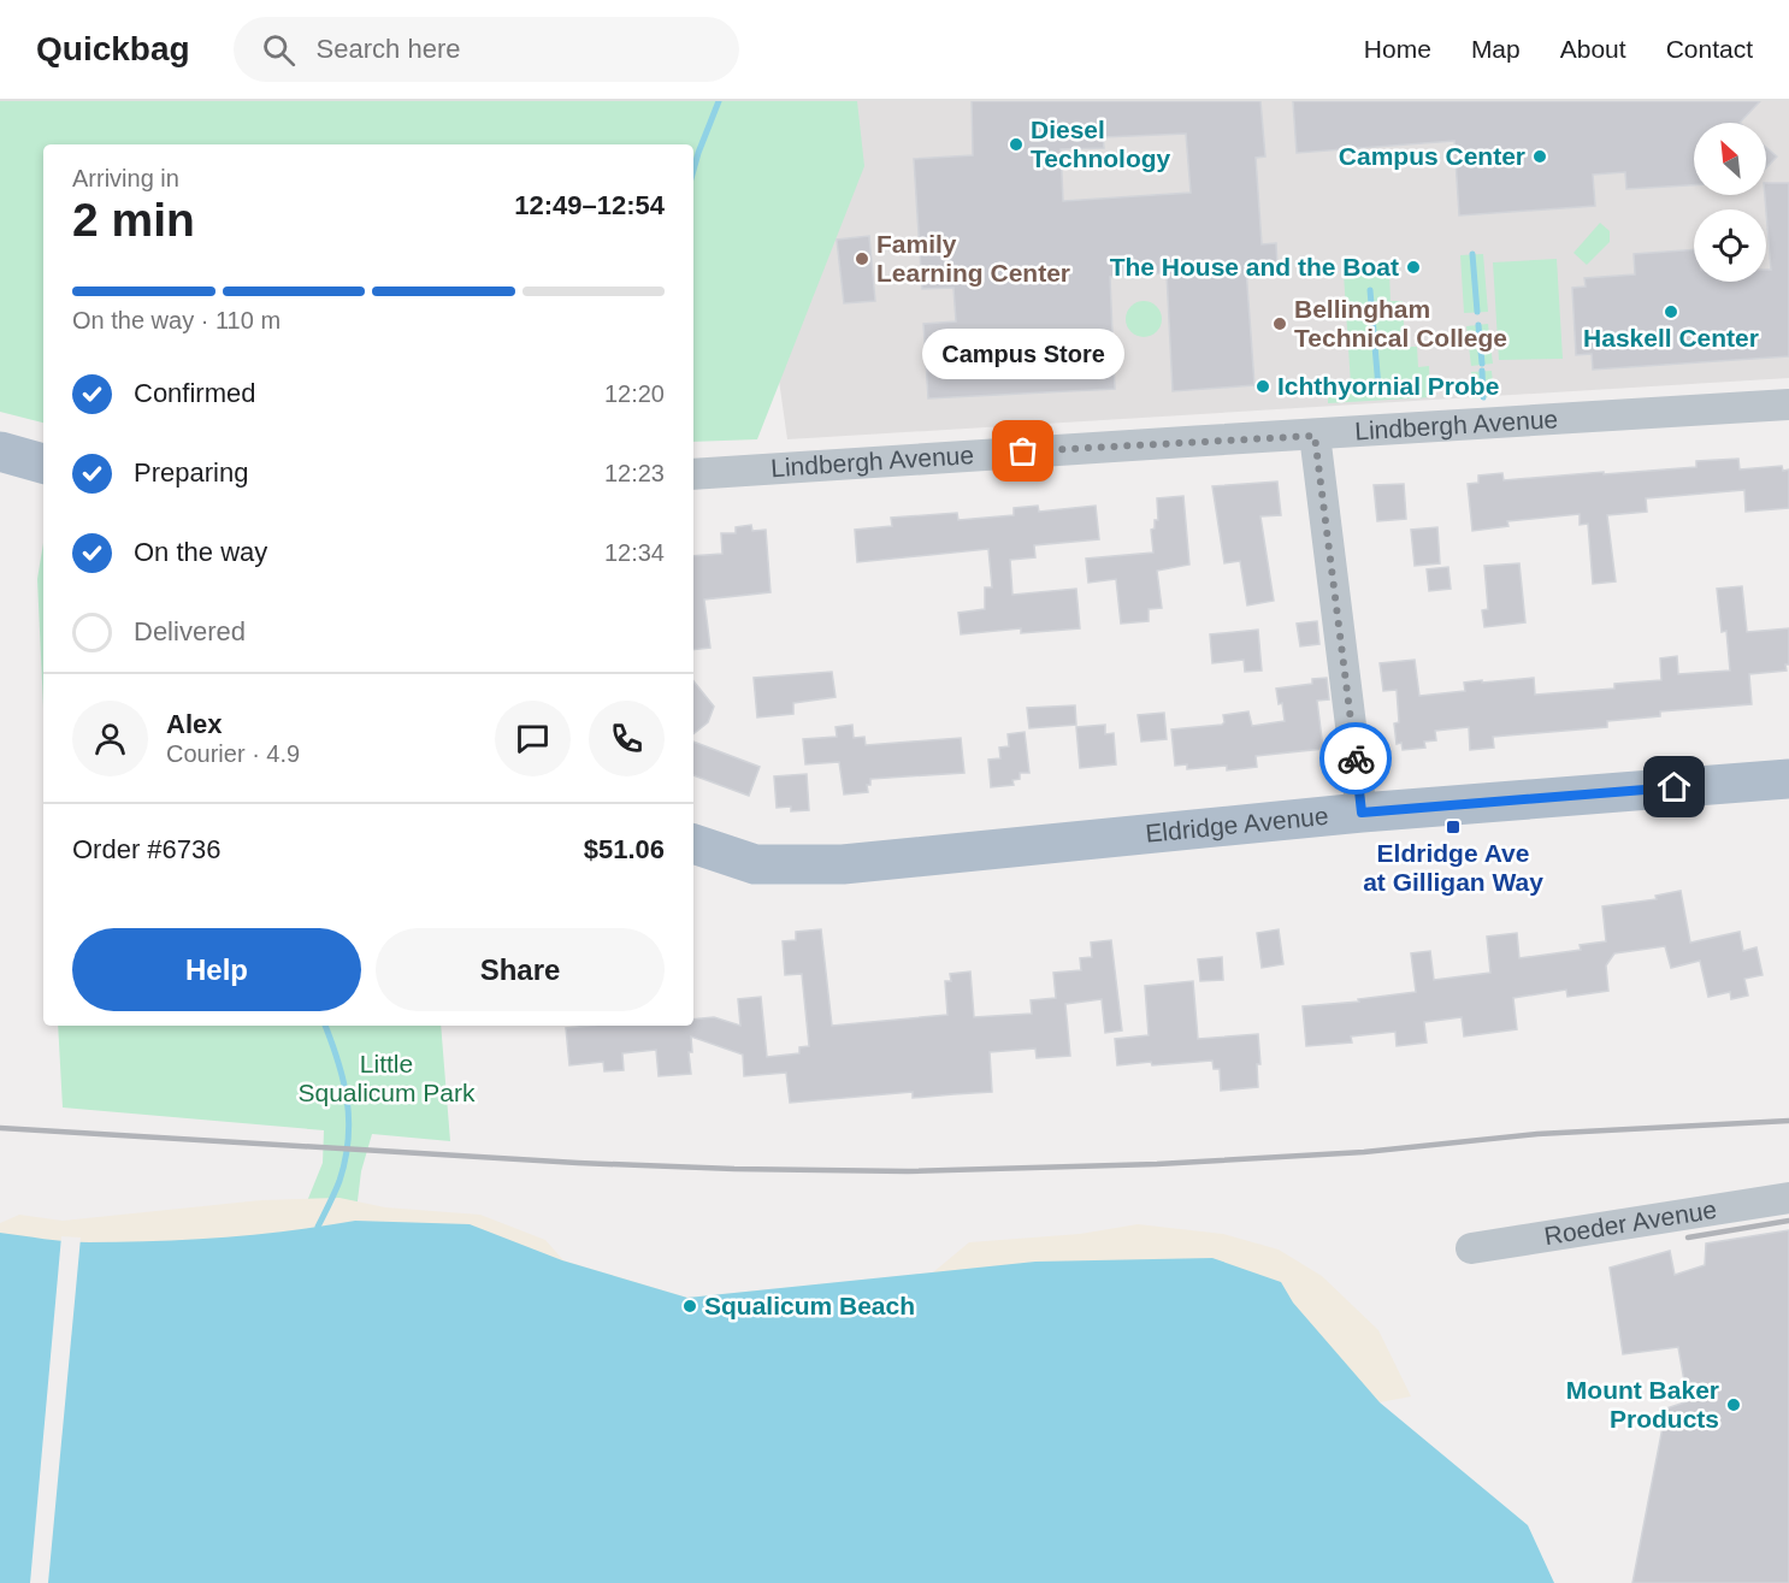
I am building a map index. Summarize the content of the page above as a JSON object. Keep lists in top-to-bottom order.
{
  "streets": {
    "main road": ["Eldridge Avenue"],
    "street": ["Lindbergh Avenue", "Roeder Avenue"]
  },
  "parks": ["Little Squalicum Park"],
  "places": {
    "other": [
      "Diesel Technology",
      "Campus Center",
      "Family Learning Center",
      "The House and the Boat",
      "Haskell Center",
      "Bellingham Technical College",
      "Ichthyornial Probe",
      "Campus Store",
      "Squalicum Beach",
      "Mount Baker Products"
    ],
    "transit": ["Eldridge Ave at Gilligan Way"]
  },
  "north": "top left",
  "page": {
    "header": "Quickbag",
    "search": "Search here",
    "nav": [
      "Home",
      "Map",
      "About",
      "Contact"
    ],
    "heading": ["2 min", "Arriving in", "12:49–12:54"],
    "panel": [
      "Alex",
      "Courier · 4.9",
      "Order #6736",
      "$51.06"
    ],
    "bar": "On the way · 110 m",
    "bubble": "Campus Store",
    "list": [
      ["Confirmed", "12:20"],
      ["Preparing", "12:23"],
      ["On the way", "12:34"],
      "Delivered"
    ],
    "buttons": ["Help", "Share"]
  }
}
